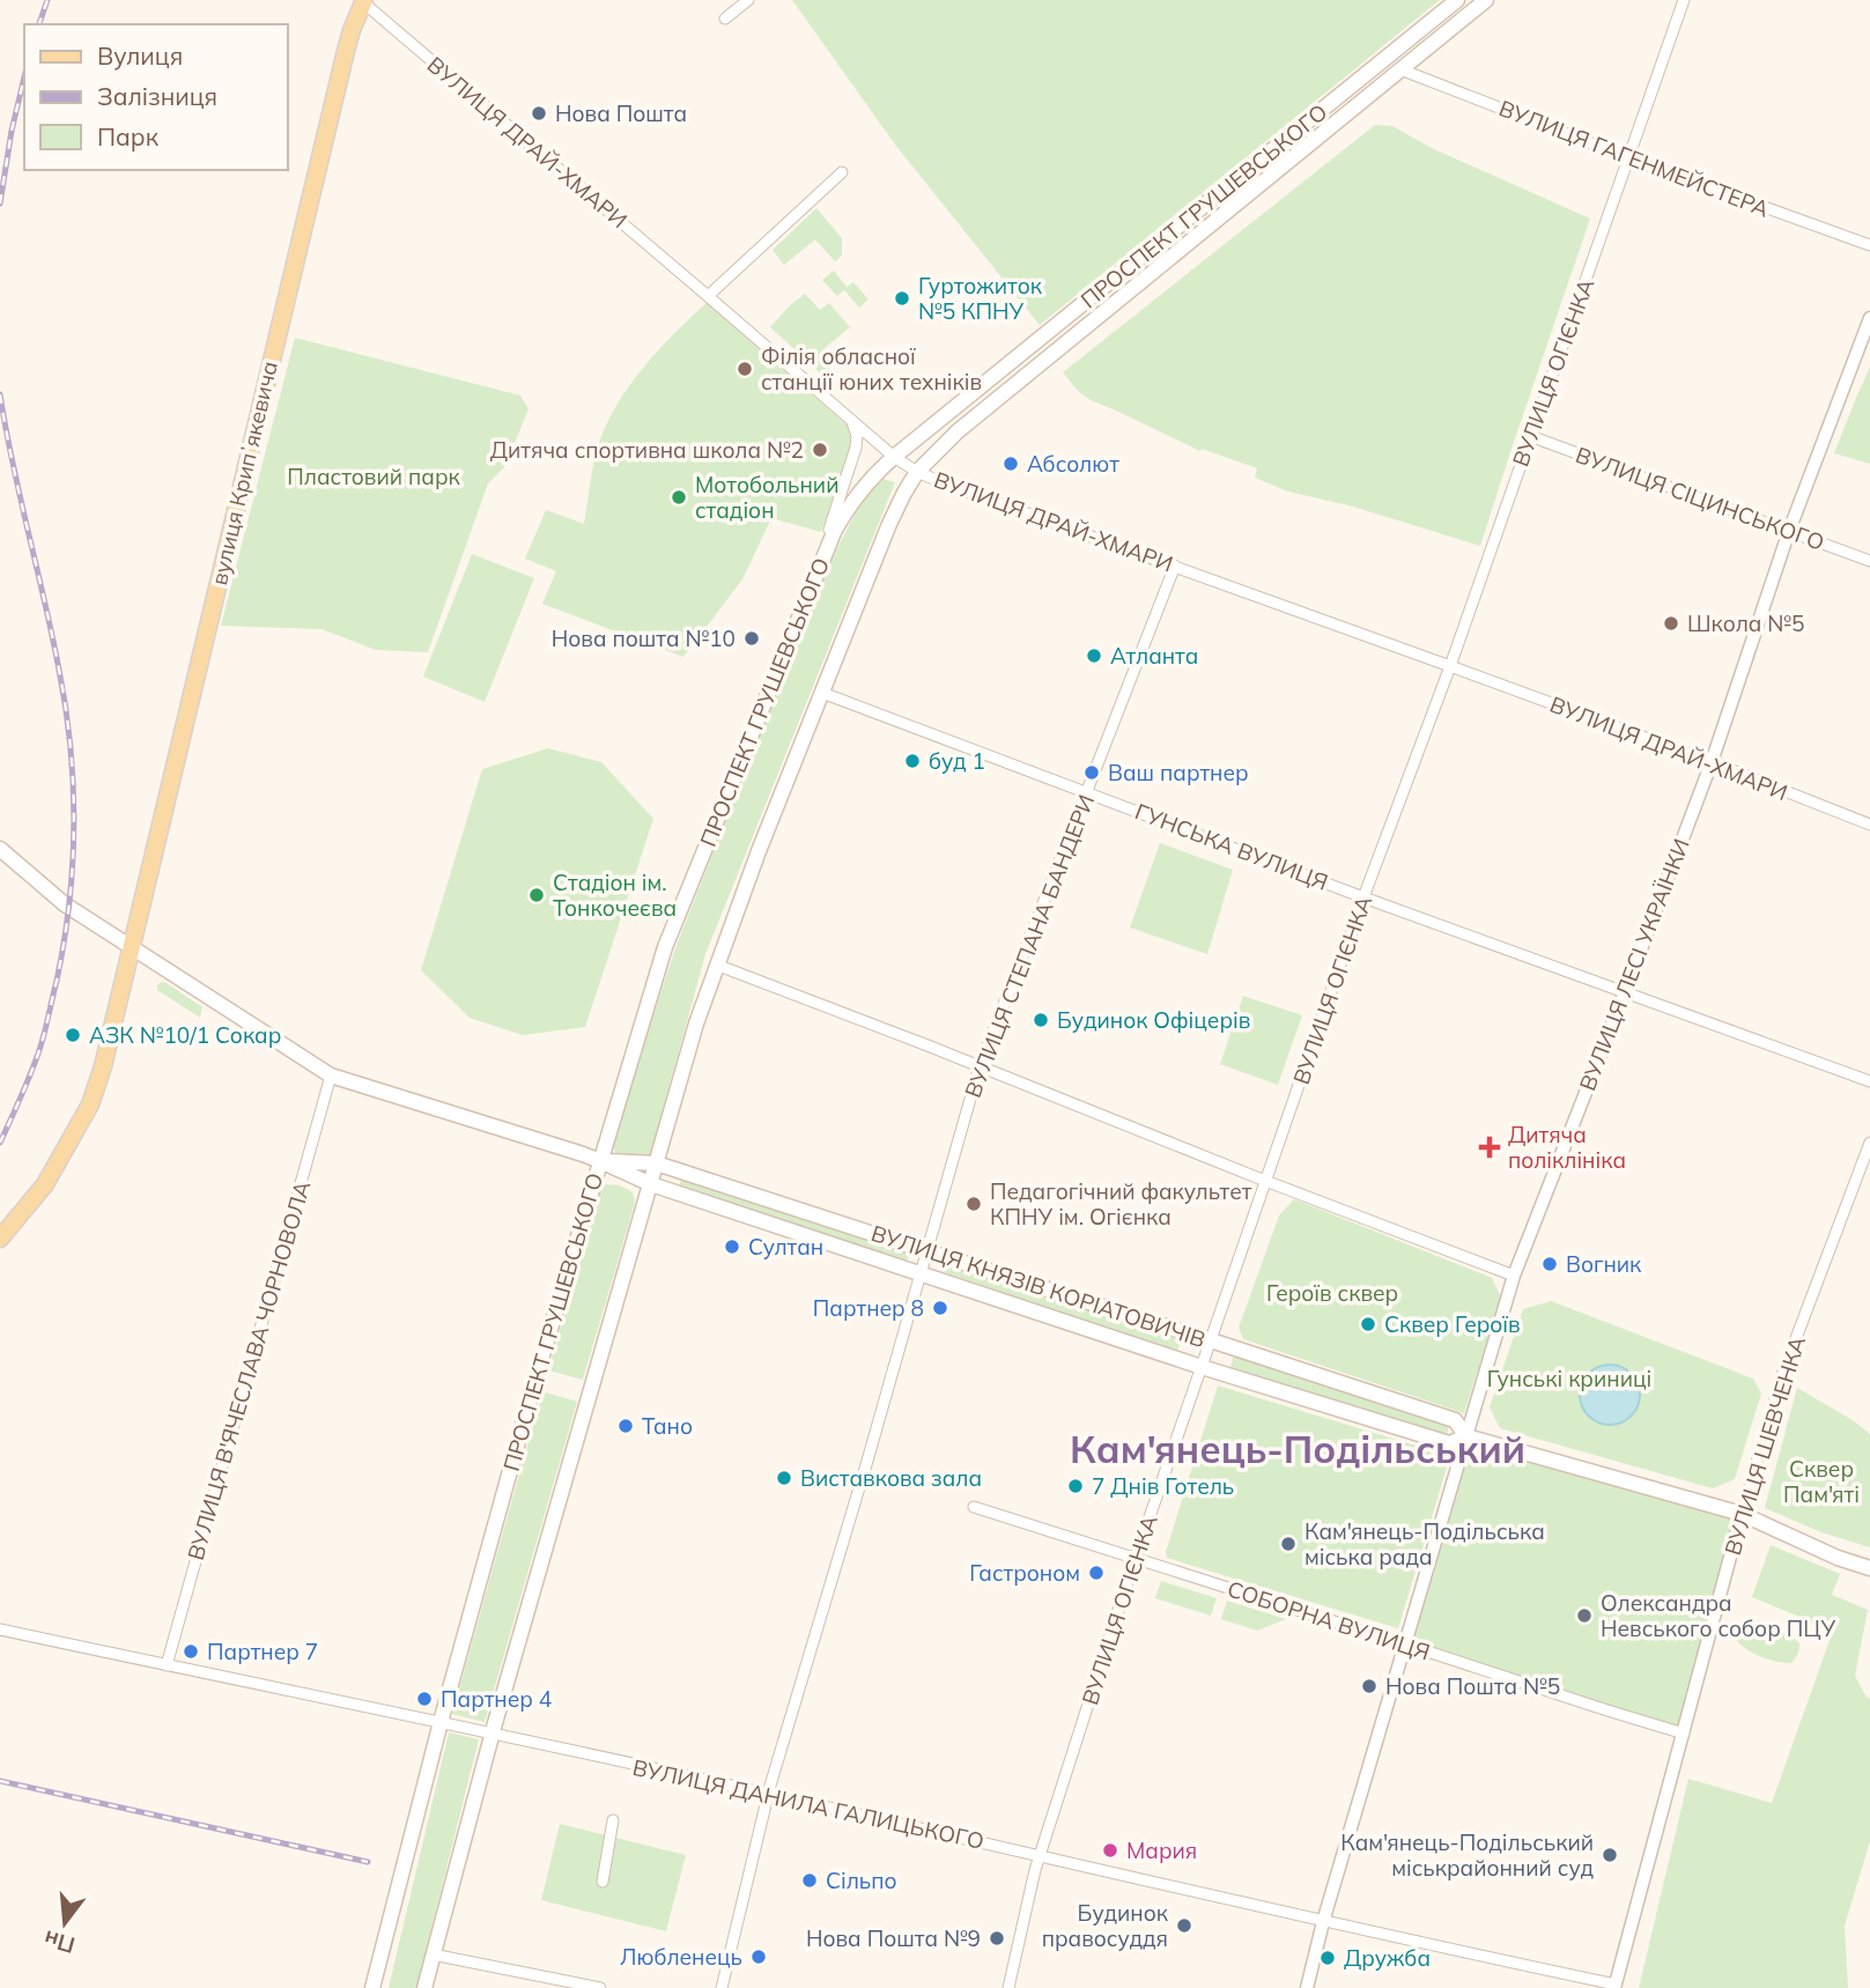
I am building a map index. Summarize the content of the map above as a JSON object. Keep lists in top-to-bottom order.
{
  "streets": {
    "main road": ["ПРОСПЕКТ ГРУШЕВСЬКОГО", "вулиця Крипʼякевича", "ВУЛИЦЯ КНЯЗІВ КОРІАТОВИЧІВ"],
    "street": [
      "ВУЛИЦЯ ДРАЙ-ХМАРИ",
      "ВУЛИЦЯ ГАГЕНМЕЙСТЕРА",
      "ВУЛИЦЯ ОГІЄНКА",
      "ВУЛИЦЯ СІЦИНСЬКОГО",
      "ГУНСЬКА ВУЛИЦЯ",
      "ВУЛИЦЯ СТЕПАНА БАНДЕРИ",
      "ВУЛИЦЯ ЛЕСІ УКРАЇНКИ",
      "ВУЛИЦЯ В'ЯЧЕСЛАВА ЧОРНОВОЛА",
      "ВУЛИЦЯ ШЕВЧЕНКА",
      "СОБОРНА ВУЛИЦЯ",
      "ВУЛИЦЯ ДАНИЛА ГАЛИЦЬКОГО"
    ]
  },
  "crossings": [
    ["ВУЛИЦЯ ДРАЙ-ХМАРИ", "ПРОСПЕКТ ГРУШЕВСЬКОГО"],
    ["ВУЛИЦЯ ДРАЙ-ХМАРИ", "ВУЛИЦЯ ОГІЄНКА"],
    ["ВУЛИЦЯ ДРАЙ-ХМАРИ", "вулиця Крипʼякевича"],
    ["ВУЛИЦЯ ДРАЙ-ХМАРИ", "ВУЛИЦЯ СТЕПАНА БАНДЕРИ"],
    ["ВУЛИЦЯ ДРАЙ-ХМАРИ", "ВУЛИЦЯ ЛЕСІ УКРАЇНКИ"],
    ["ВУЛИЦЯ ГАГЕНМЕЙСТЕРА", "ПРОСПЕКТ ГРУШЕВСЬКОГО"],
    ["ВУЛИЦЯ ГАГЕНМЕЙСТЕРА", "ВУЛИЦЯ ОГІЄНКА"],
    ["ПРОСПЕКТ ГРУШЕВСЬКОГО", "ГУНСЬКА ВУЛИЦЯ"],
    ["ПРОСПЕКТ ГРУШЕВСЬКОГО", "ВУЛИЦЯ КНЯЗІВ КОРІАТОВИЧІВ"],
    ["ПРОСПЕКТ ГРУШЕВСЬКОГО", "ВУЛИЦЯ ДАНИЛА ГАЛИЦЬКОГО"],
    ["ВУЛИЦЯ ОГІЄНКА", "ВУЛИЦЯ СІЦИНСЬКОГО"],
    ["ВУЛИЦЯ ОГІЄНКА", "ГУНСЬКА ВУЛИЦЯ"],
    ["ВУЛИЦЯ ОГІЄНКА", "ВУЛИЦЯ КНЯЗІВ КОРІАТОВИЧІВ"],
    ["ВУЛИЦЯ ОГІЄНКА", "СОБОРНА ВУЛИЦЯ"],
    ["ВУЛИЦЯ ОГІЄНКА", "ВУЛИЦЯ ДАНИЛА ГАЛИЦЬКОГО"],
    ["вулиця Крипʼякевича", "ВУЛИЦЯ КНЯЗІВ КОРІАТОВИЧІВ"],
    ["ВУЛИЦЯ СІЦИНСЬКОГО", "ВУЛИЦЯ ЛЕСІ УКРАЇНКИ"],
    ["ГУНСЬКА ВУЛИЦЯ", "ВУЛИЦЯ СТЕПАНА БАНДЕРИ"],
    ["ГУНСЬКА ВУЛИЦЯ", "ВУЛИЦЯ ЛЕСІ УКРАЇНКИ"],
    ["ВУЛИЦЯ СТЕПАНА БАНДЕРИ", "ВУЛИЦЯ КНЯЗІВ КОРІАТОВИЧІВ"],
    ["ВУЛИЦЯ СТЕПАНА БАНДЕРИ", "ВУЛИЦЯ ДАНИЛА ГАЛИЦЬКОГО"],
    ["ВУЛИЦЯ ЛЕСІ УКРАЇНКИ", "ВУЛИЦЯ КНЯЗІВ КОРІАТОВИЧІВ"],
    ["ВУЛИЦЯ ЛЕСІ УКРАЇНКИ", "СОБОРНА ВУЛИЦЯ"],
    ["ВУЛИЦЯ ЛЕСІ УКРАЇНКИ", "ВУЛИЦЯ ДАНИЛА ГАЛИЦЬКОГО"],
    ["ВУЛИЦЯ КНЯЗІВ КОРІАТОВИЧІВ", "ВУЛИЦЯ В'ЯЧЕСЛАВА ЧОРНОВОЛА"],
    ["ВУЛИЦЯ КНЯЗІВ КОРІАТОВИЧІВ", "ВУЛИЦЯ ШЕВЧЕНКА"],
    ["ВУЛИЦЯ В'ЯЧЕСЛАВА ЧОРНОВОЛА", "ВУЛИЦЯ ДАНИЛА ГАЛИЦЬКОГО"],
    ["ВУЛИЦЯ ШЕВЧЕНКА", "СОБОРНА ВУЛИЦЯ"],
    ["ВУЛИЦЯ ШЕВЧЕНКА", "ВУЛИЦЯ ДАНИЛА ГАЛИЦЬКОГО"]
  ],
  "districts": ["Кам'янець-Подільський"],
  "parks": [
    "Пластовий парк",
    "Героїв сквер",
    "Гунські криниці",
    "Сквер Пам'яті"
  ],
  "places": {
    "other": [
      "Нова Пошта",
      "Гуртожиток №5 КПНУ",
      "Філія обласної станції юних техніків",
      "Дитяча спортивна школа №2",
      "Абсолют",
      "Мотобольний стадіон",
      "Школа №5",
      "Нова пошта №10",
      "Атланта",
      "буд 1",
      "Ваш партнер",
      "Стадіон ім. Тонкочеєва",
      "Будинок Офіцерів",
      "АЗК №10/1 Сокар",
      "Педагогічний факультет КПНУ ім. Огієнка",
      "Султан",
      "Вогник",
      "Партнер 8",
      "Сквер Героїв",
      "Тано",
      "Виставкова зала",
      "7 Днів Готель",
      "Кам'янець-Подільська міська рада",
      "Гастроном",
      "Олександра Невського собор ПЦУ",
      "Партнер 7",
      "Нова Пошта №5",
      "Партнер 4",
      "Мария",
      "Кам'янець-Подільський міськрайонний суд",
      "Сільпо",
      "Будинок правосуддя",
      "Нова Пошта №9",
      "Любленець",
      "Дружба"
    ],
    "health": ["Дитяча поліклініка"]
  },
  "legend": ["Вулиця", "Залізниця", "Парк"],
  "north": "bottom"
}
